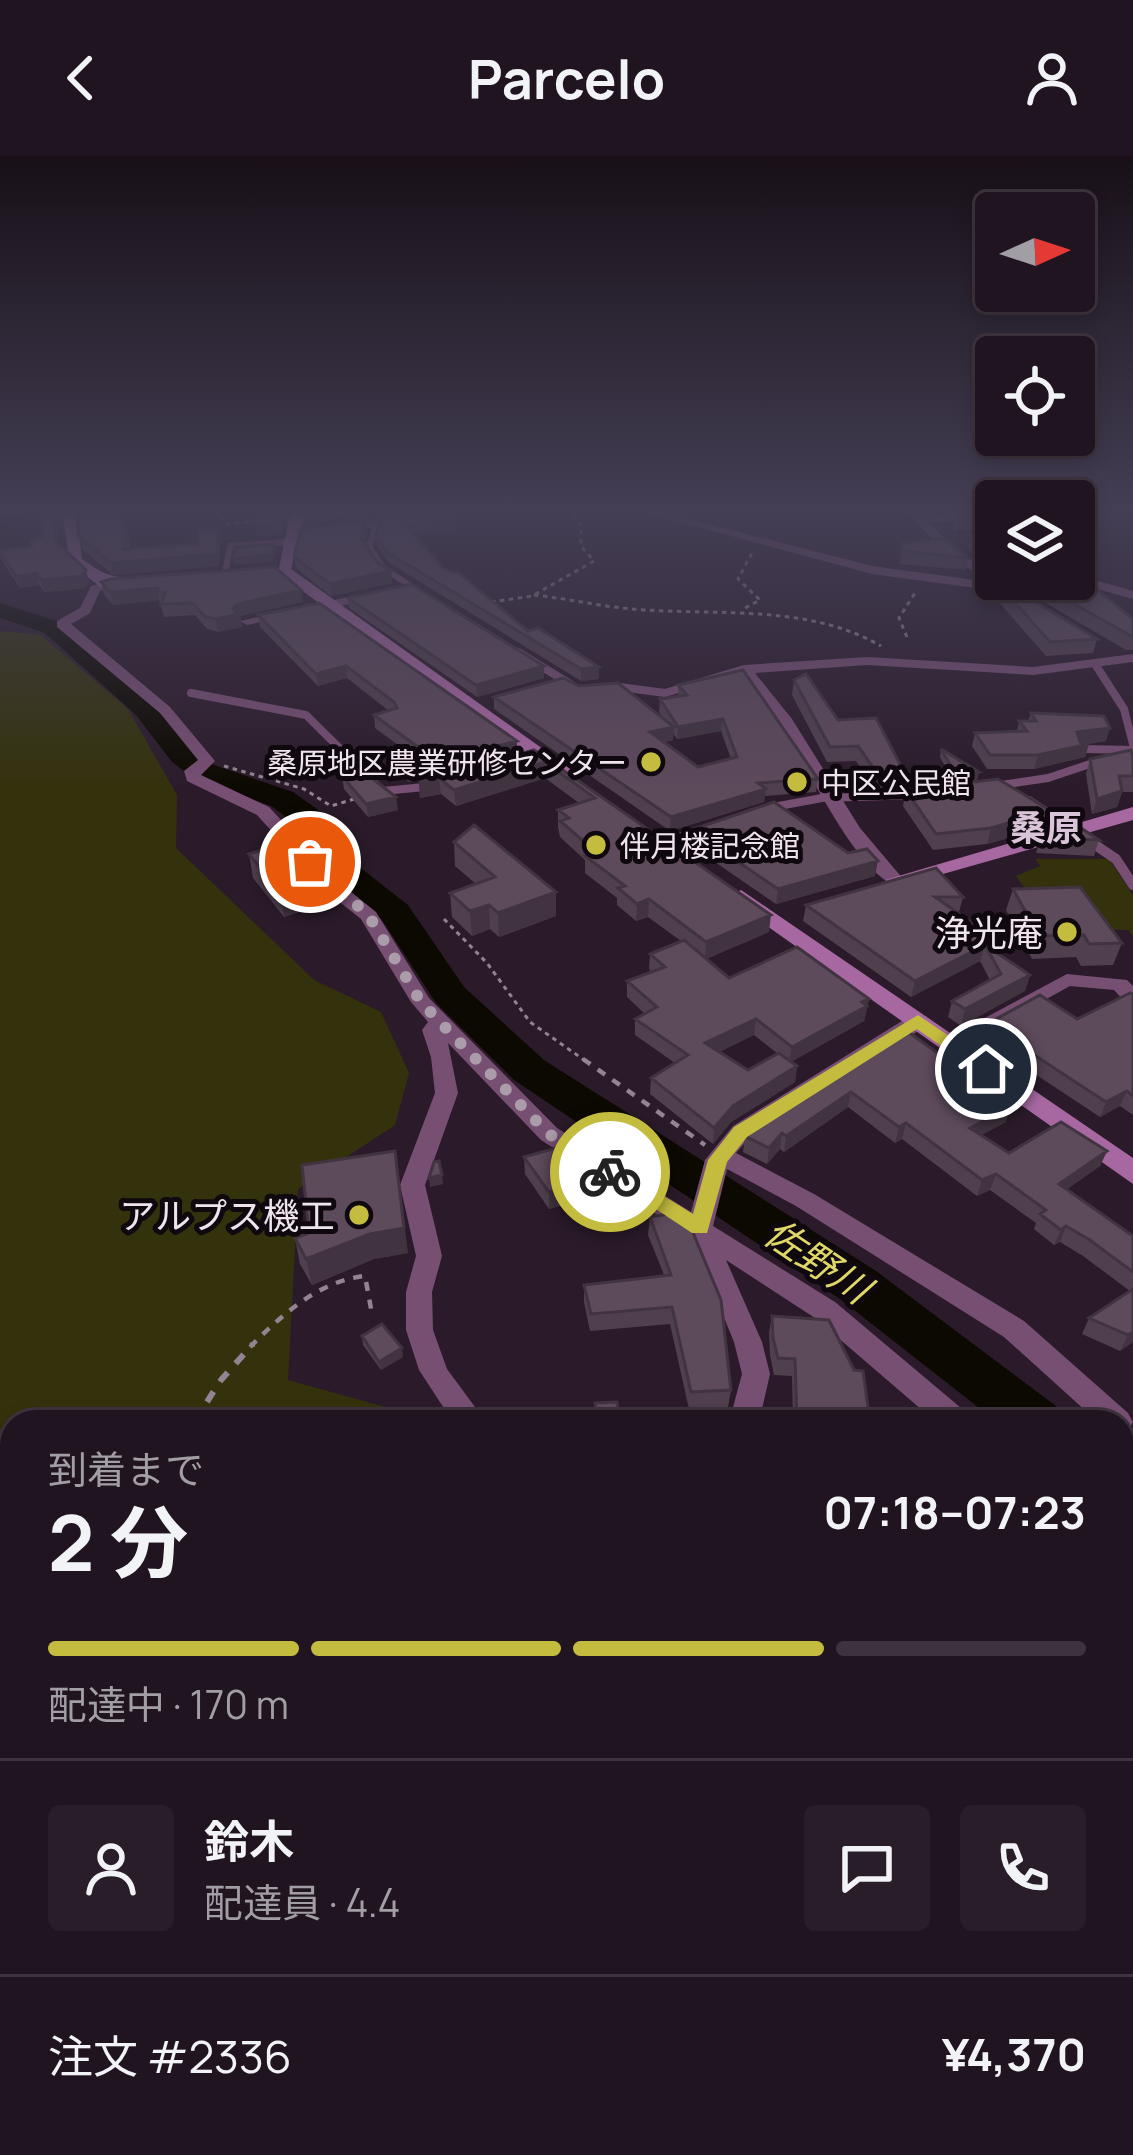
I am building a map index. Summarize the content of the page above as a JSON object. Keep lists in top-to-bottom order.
{
  "districts": ["桑原"],
  "water": ["佐野川"],
  "places": [
    "桑原地区農業研修センター",
    "中区公民館",
    "伴月楼記念館",
    "浄光庵",
    "アルプス機工"
  ],
  "north": "right",
  "page": {
    "header": "Parcelo",
    "heading": ["2 分", "到着まで", "07:18–07:23"],
    "panel": [
      "鈴木",
      "配達員 · 4.4",
      "注文 #2336",
      "¥4,370"
    ],
    "bar": "配達中 · 170 m"
  }
}
